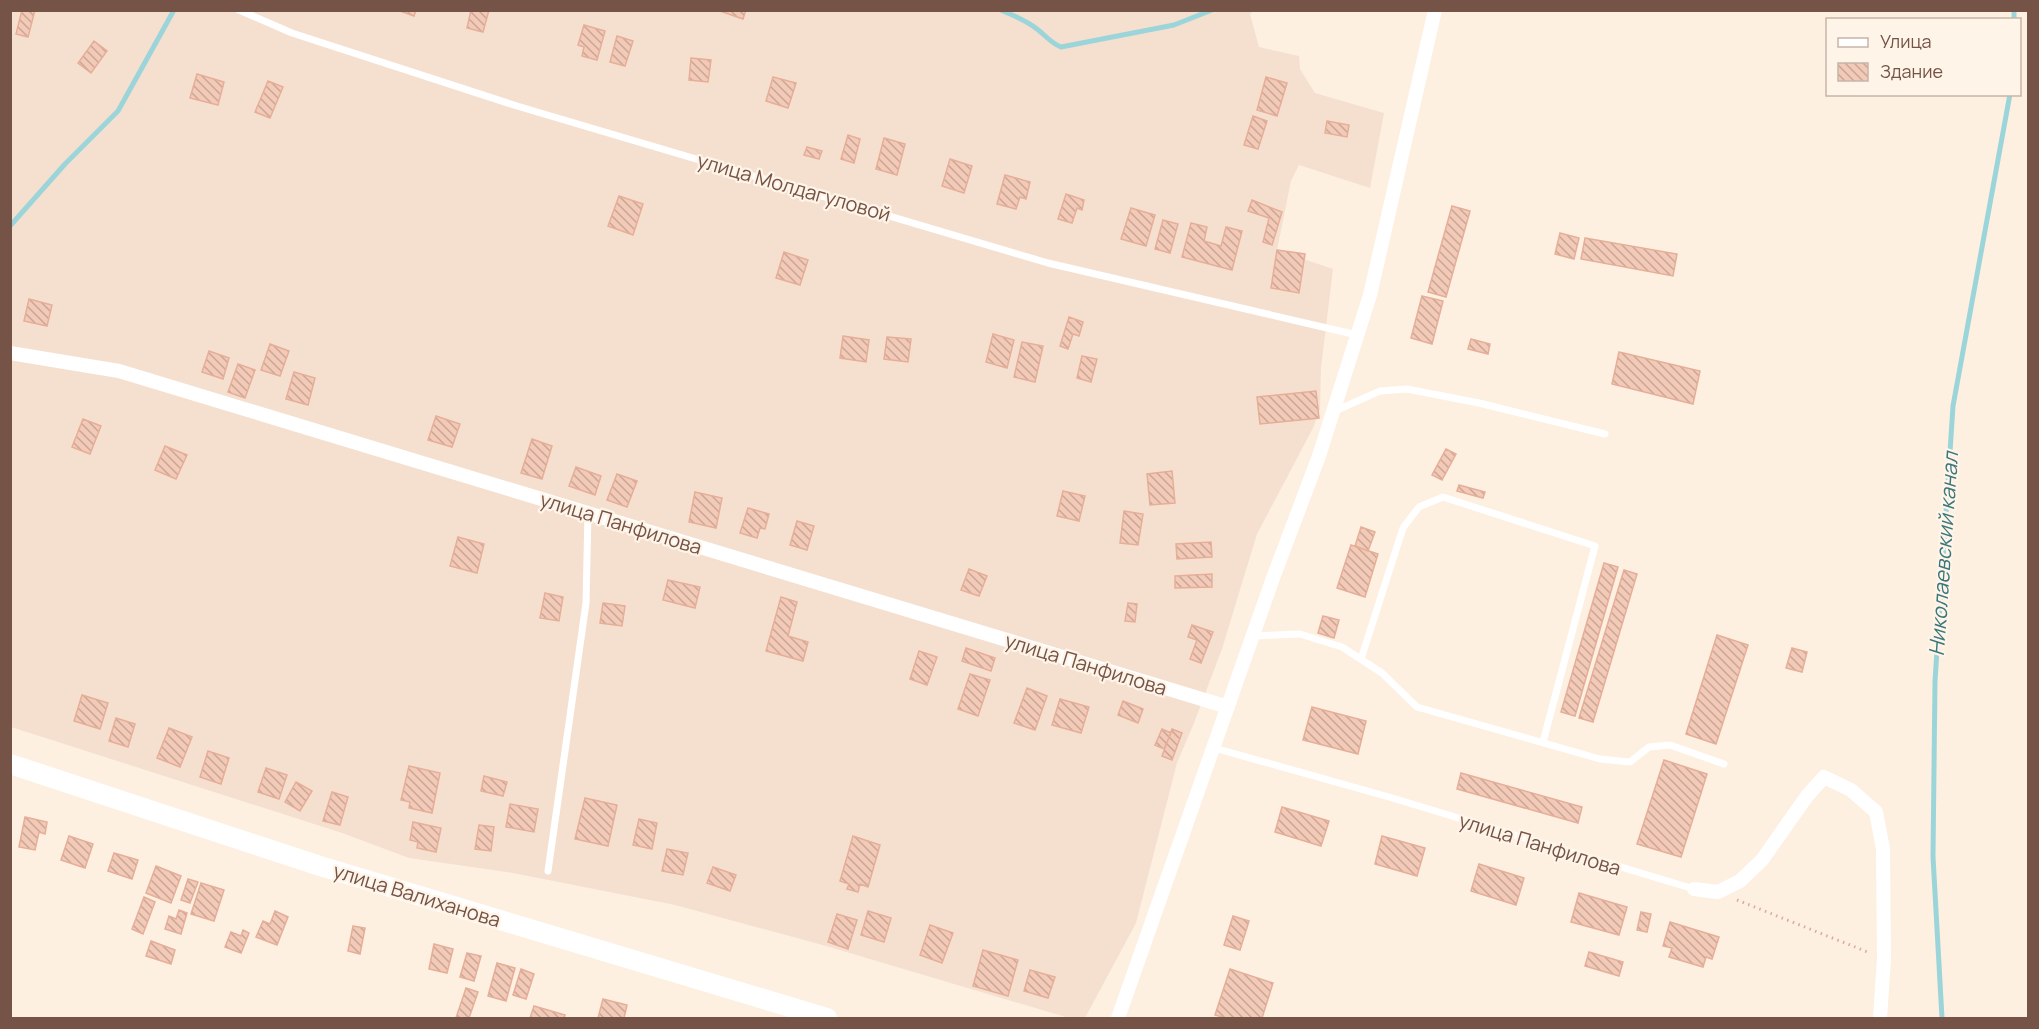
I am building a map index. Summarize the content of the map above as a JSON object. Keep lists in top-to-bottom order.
{
  "streets": {
    "main road": ["улица Валиханова"],
    "street": ["улица Панфилова"],
    "lane": ["улица Молдагуловой"]
  },
  "water": ["Николаевский канал"],
  "legend": ["Улица", "Здание"]
}
